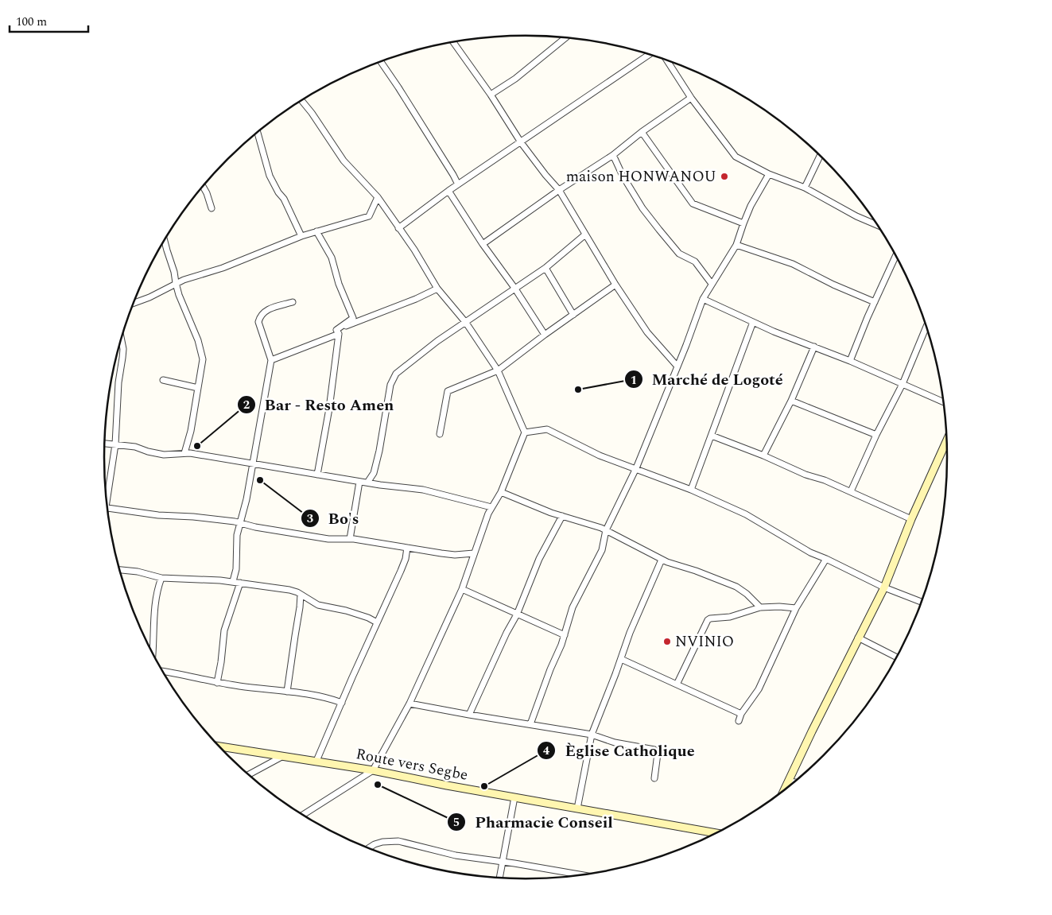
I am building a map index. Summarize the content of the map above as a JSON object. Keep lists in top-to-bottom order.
{
  "streets": {
    "main road": ["Route vers Segbe"]
  },
  "places": [
    "maison HONWANOU",
    "Marché de Logoté",
    "Bar - Resto Amen",
    "Bo's",
    "NVINIO",
    "Pharmacie Conseil",
    "Èglise Catholique"
  ],
  "scale_bar": "100 m"
}
